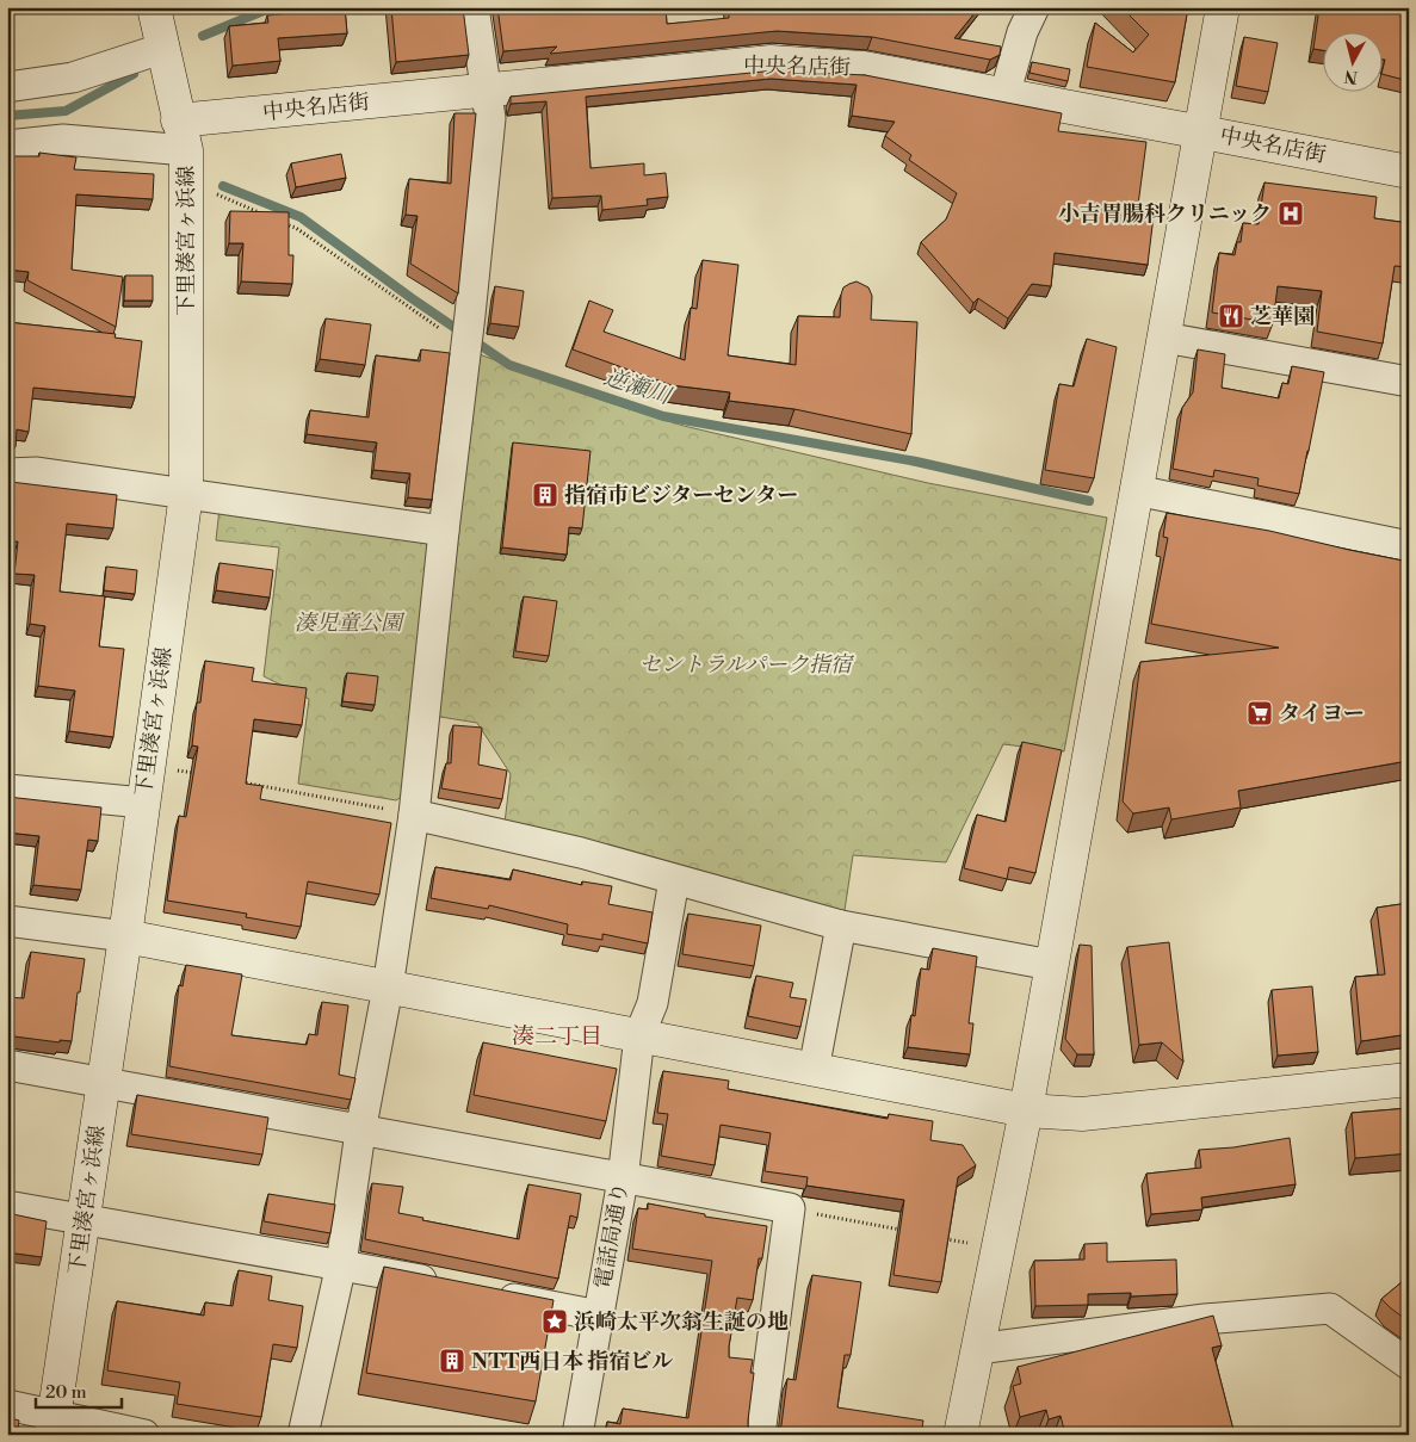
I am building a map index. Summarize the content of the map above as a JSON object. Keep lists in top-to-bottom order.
{
  "streets": {
    "street": ["中央名店街", "下里湊宮ヶ浜線", "電話局通り"]
  },
  "crossings": [
    ["中央名店街", "下里湊宮ヶ浜線"]
  ],
  "districts": ["湊二丁目"],
  "water": ["逆瀬川"],
  "parks": ["湊児童公園", "セントラルパーク指宿"],
  "places": {
    "hospital": ["小吉胃腸科クリニック"],
    "restaurant": ["芝華園"],
    "building": ["指宿市ビジターセンター", "NTT西日本 指宿ビル"],
    "supermarket": ["タイヨー"],
    "place": ["浜崎太平次翁生誕の地"]
  },
  "scale_bar": "20 m",
  "north": "bottom"
}
